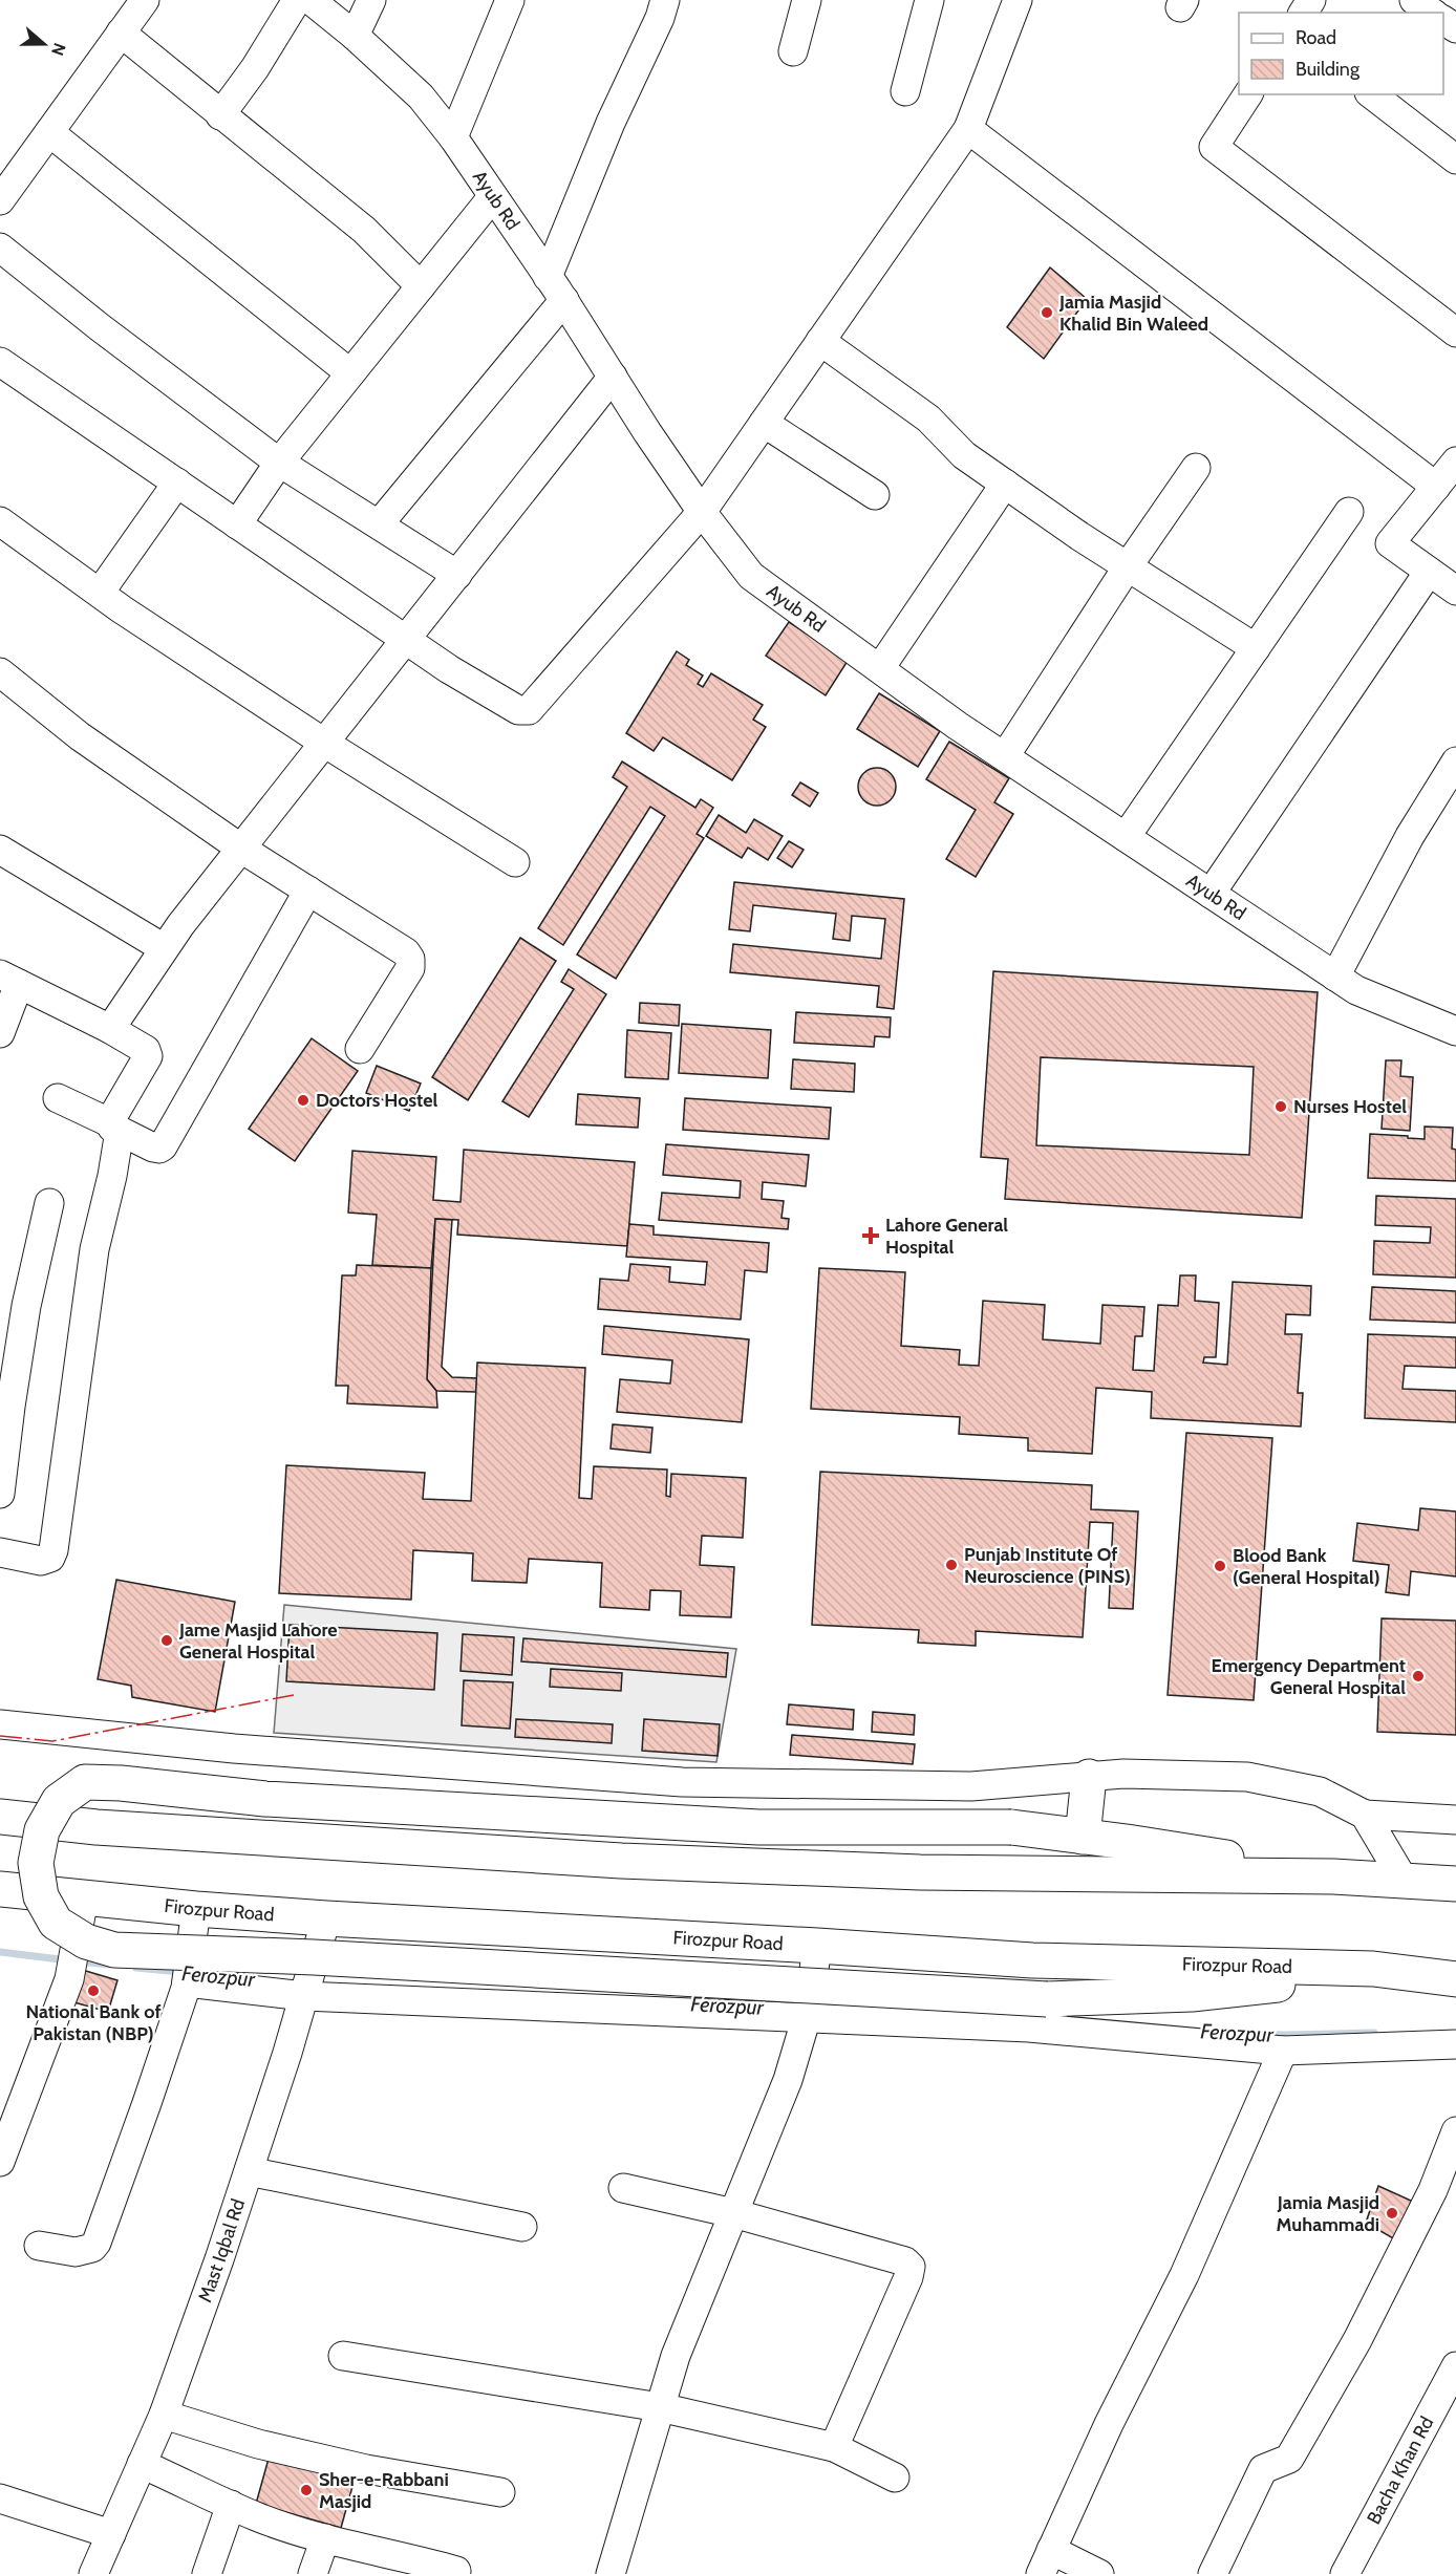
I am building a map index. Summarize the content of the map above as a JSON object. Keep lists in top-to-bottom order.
{
  "streets": {
    "main road": ["Firozpur Road"],
    "street": ["Ayub Rd", "Mast Iqbal Rd", "Bacha Khan Rd"]
  },
  "crossings": [
    ["Firozpur Road", "Mast Iqbal Rd"]
  ],
  "water": ["Ferozpur"],
  "places": {
    "other": [
      "Jamia Masjid Khalid Bin Waleed",
      "Doctors Hostel",
      "Nurses Hostel",
      "Punjab Institute Of Neuroscience (PINS)",
      "Blood Bank (General Hospital)",
      "Jame Masjid Lahore General Hospital",
      "Emergency Department General Hospital",
      "National Bank of Pakistan (NBP)",
      "Jamia Masjid Muhammadi",
      "Sher-e-Rabbani Masjid"
    ],
    "health": ["Lahore General Hospital"]
  },
  "legend": ["Road", "Building"],
  "north": "right"
}
